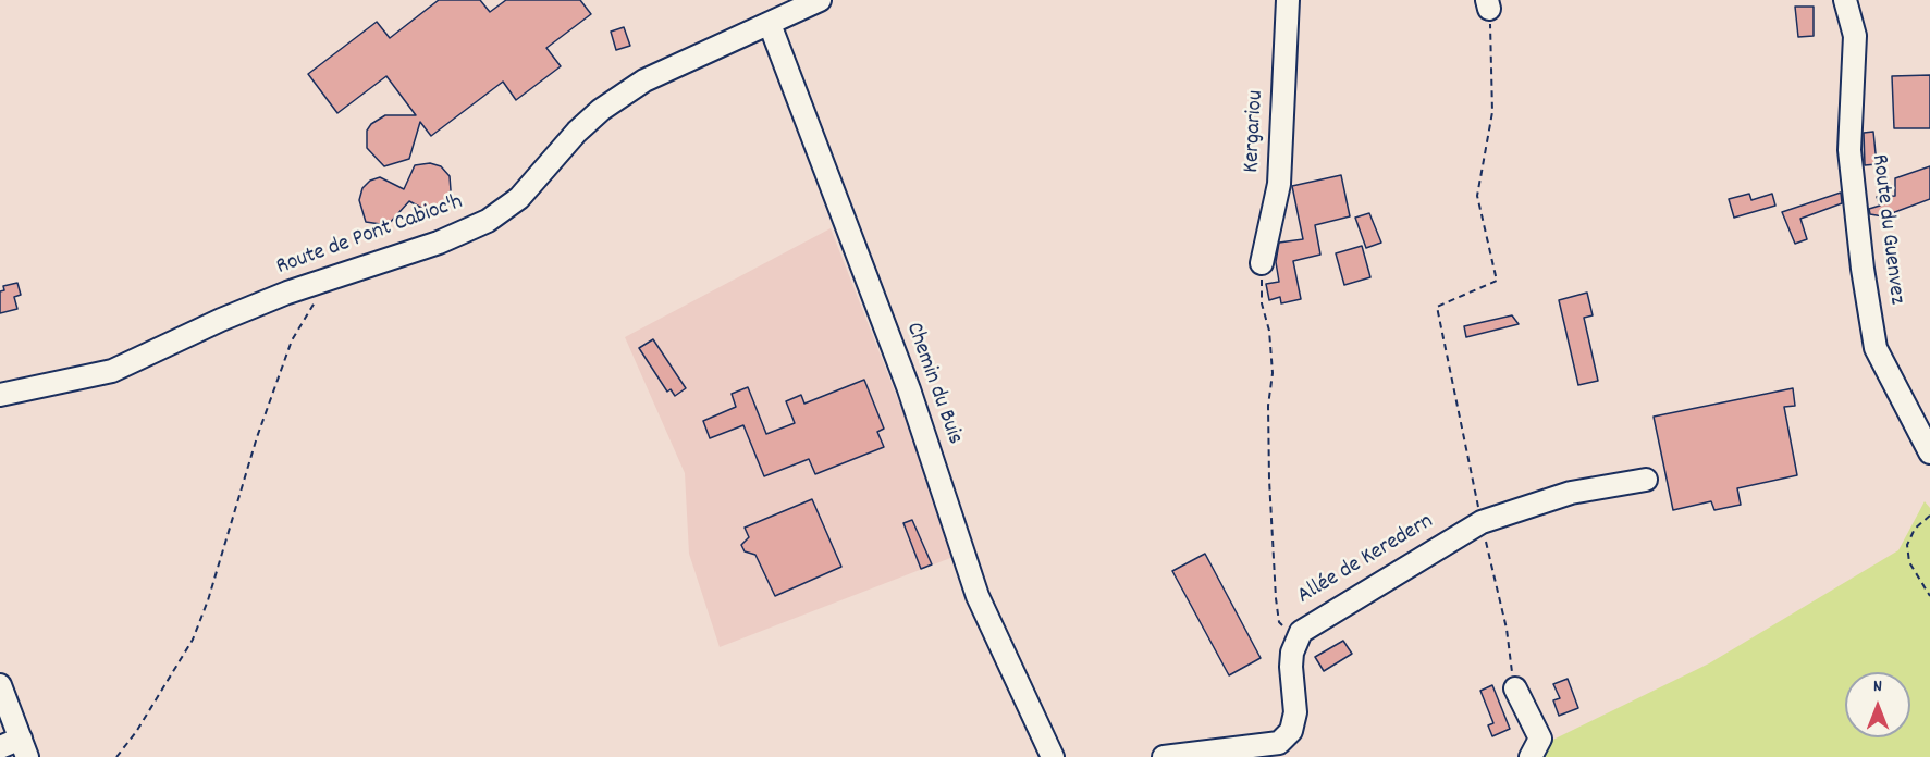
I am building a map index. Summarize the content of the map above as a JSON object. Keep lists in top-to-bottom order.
{
  "streets": {
    "street": [
      "Kergariou",
      "Route du Guenvez",
      "Route de Pont Cabioc'h",
      "Chemin du Buis",
      "Allée de Keredern"
    ]
  },
  "crossings": [
    ["Route de Pont Cabioc'h", "Chemin du Buis"]
  ],
  "north": "top"
}
